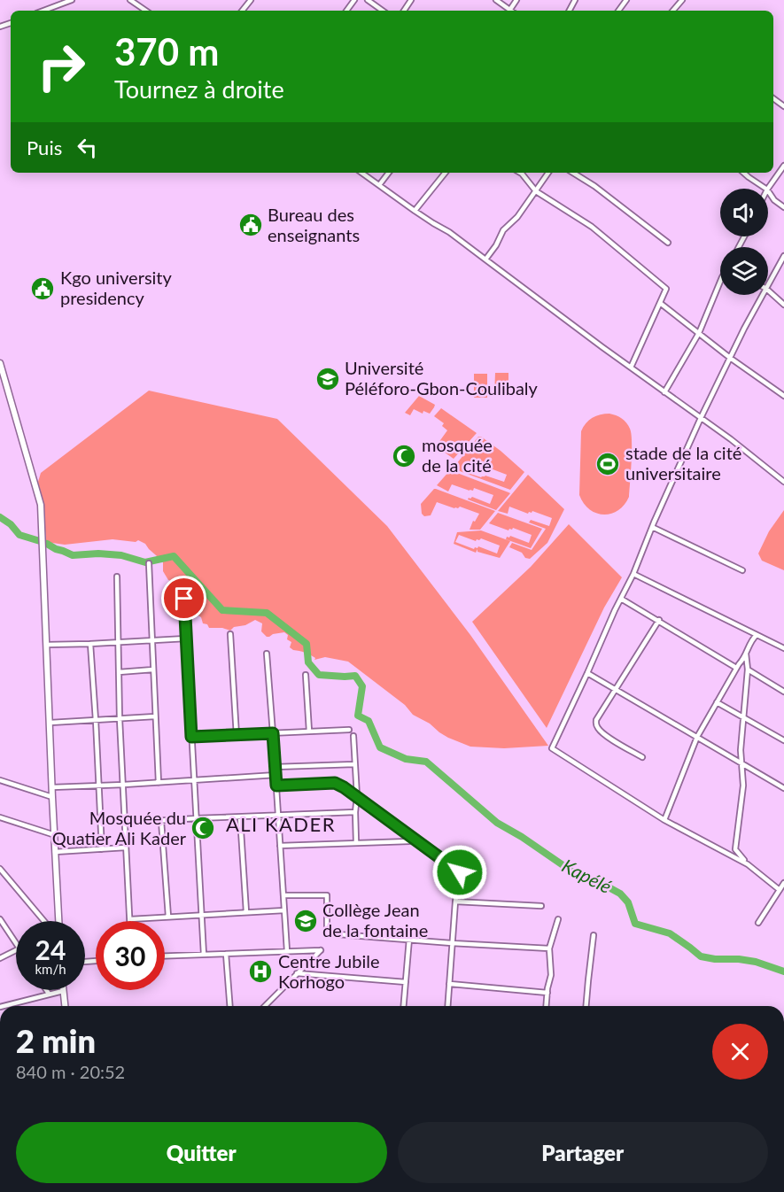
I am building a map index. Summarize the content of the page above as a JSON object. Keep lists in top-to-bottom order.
{
  "districts": ["ALI KADER"],
  "water": ["Kapélé"],
  "places": {
    "public building": ["Bureau des enseignants", "Kgo university presidency"],
    "school or university": ["Université Péléforo-Gbon-Coulibaly", "Collège Jean de la fontaine"],
    "mosque": ["mosquée de la cité", "Mosquée du Quatier Ali Kader"],
    "sports": ["stade de la cité universitaire"],
    "hospital": ["Centre Jubile Korhogo"]
  },
  "page": {
    "turn": ["370 m", "Tournez à droite"],
    "then": "Puis",
    "speed": "24 km/h",
    "limit": "30",
    "heading": ["2 min", "840 m · 20:52"],
    "buttons": ["Quitter", "Partager"]
  }
}
